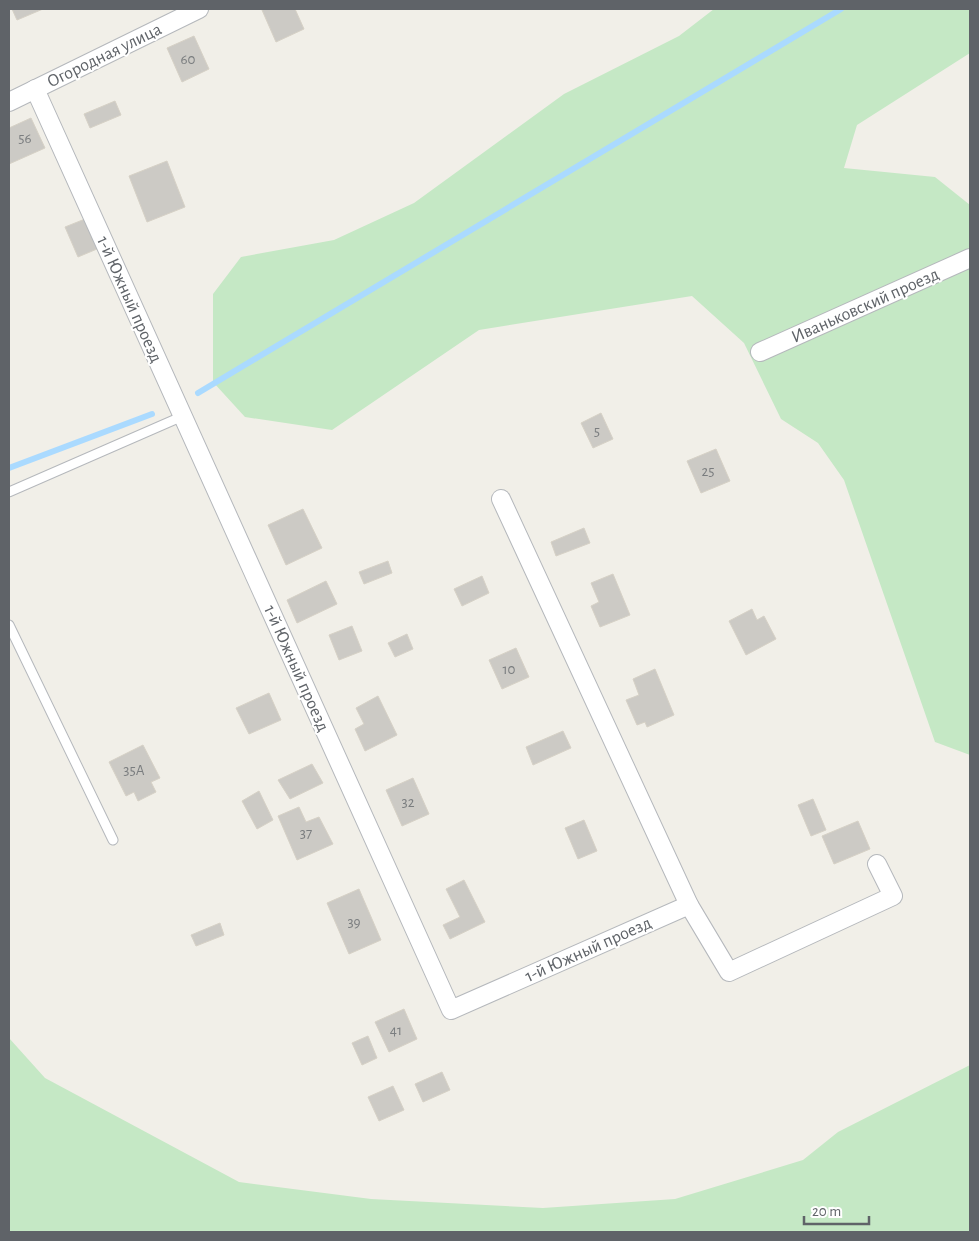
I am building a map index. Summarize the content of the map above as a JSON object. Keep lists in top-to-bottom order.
{
  "streets": {
    "street": ["Огородная улица", "1-й Южный проезд", "Иваньковский проезд"]
  },
  "crossings": [
    ["Огородная улица", "1-й Южный проезд"]
  ],
  "house_numbers": [
    "60",
    "56",
    "5",
    "25",
    "10",
    "35А",
    "32",
    "37",
    "39",
    "41"
  ],
  "scale_bar": "20 m"
}
